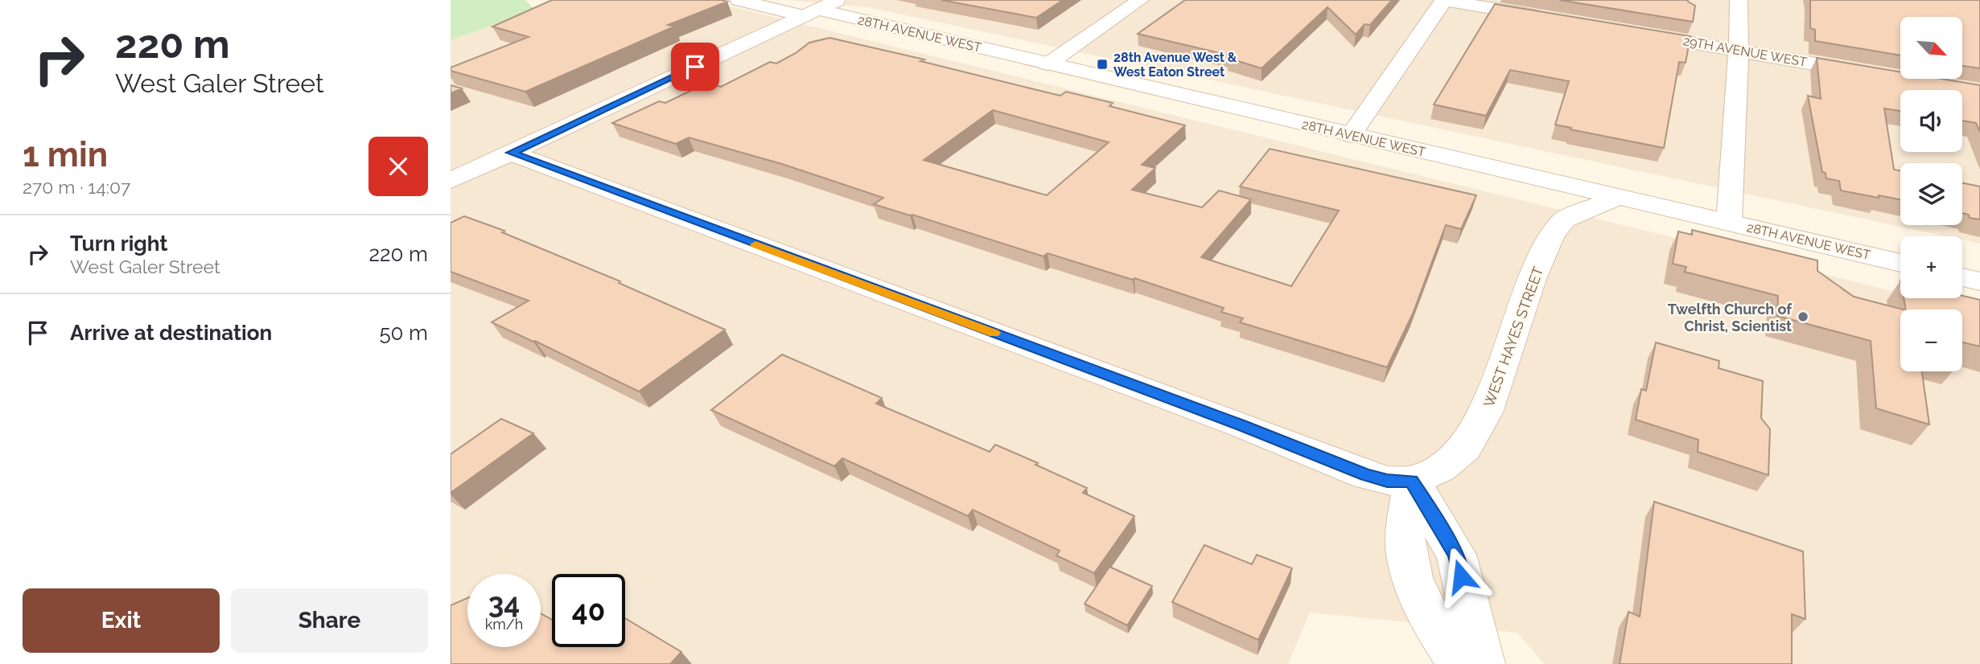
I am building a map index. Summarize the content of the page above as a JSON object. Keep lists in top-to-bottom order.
{
  "streets": {
    "street": ["28TH AVENUE WEST", "29TH AVENUE WEST", "WEST HAYES STREET"]
  },
  "crossings": [
    ["28TH AVENUE WEST", "WEST HAYES STREET"]
  ],
  "places": {
    "transit": ["28th Avenue West & West Eaton Street"],
    "other": ["Twelfth Church of Christ, Scientist"]
  },
  "north": "bottom right",
  "page": {
    "turn": ["220 m", "West Galer Street"],
    "map_buttons": ["+", "−"],
    "heading": ["1 min", "270 m · 14:07"],
    "list": [
      {
        "name": "Turn right",
        "note": "West Galer Street",
        "value": "220 m"
      },
      {
        "name": "Arrive at destination",
        "value": "50 m"
      }
    ],
    "speed": "34 km/h",
    "limit": "40",
    "buttons": ["Exit", "Share"]
  }
}
